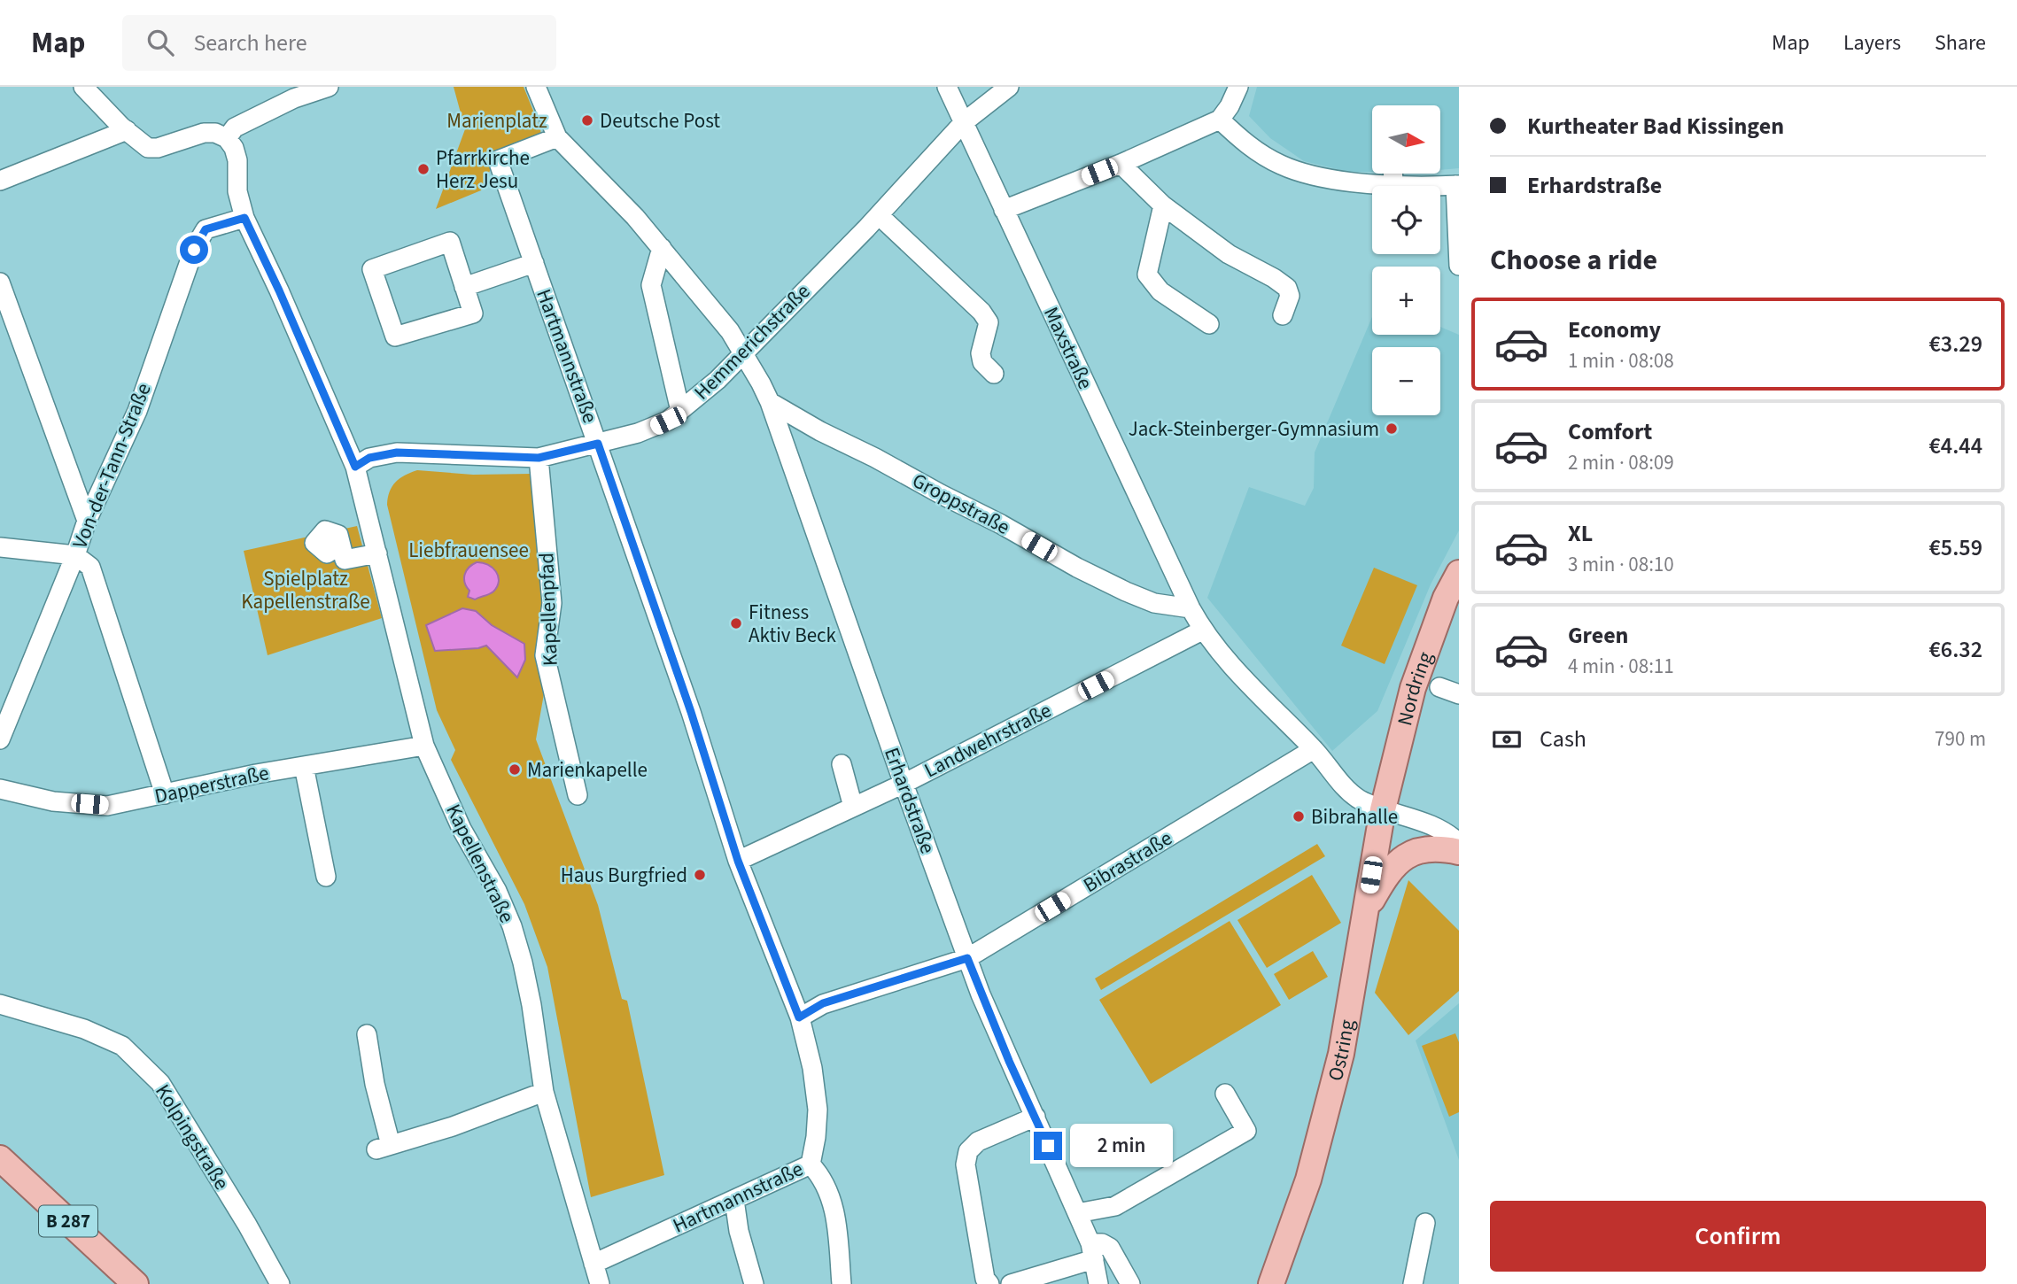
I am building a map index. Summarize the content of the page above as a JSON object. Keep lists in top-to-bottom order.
{
  "streets": {
    "main road": ["Nordring", "Ostring", "B 287"],
    "street": [
      "Hemmerichstraße",
      "Maxstraße",
      "Hartmannstraße",
      "Von-der-Tann-Straße",
      "Groppstraße",
      "Kapellenpfad",
      "Landwehrstraße",
      "Dapperstraße",
      "Erhardstraße",
      "Bibrastraße",
      "Kapellenstraße",
      "Kolpingstraße"
    ]
  },
  "crossings": [
    ["Hemmerichstraße", "Maxstraße"],
    ["Hemmerichstraße", "Hartmannstraße"],
    ["Hemmerichstraße", "Kapellenpfad"],
    ["Hemmerichstraße", "Erhardstraße"],
    ["Hemmerichstraße", "Kapellenstraße"],
    ["Maxstraße", "Groppstraße"],
    ["Maxstraße", "Nordring"],
    ["Maxstraße", "Landwehrstraße"],
    ["Maxstraße", "Bibrastraße"],
    ["Maxstraße", "Ostring"],
    ["Hartmannstraße", "Landwehrstraße"],
    ["Hartmannstraße", "Erhardstraße"],
    ["Hartmannstraße", "Bibrastraße"],
    ["Hartmannstraße", "Kapellenstraße"],
    ["Von-der-Tann-Straße", "Kapellenstraße"],
    ["Groppstraße", "Erhardstraße"],
    ["Nordring", "Ostring"],
    ["Landwehrstraße", "Erhardstraße"],
    ["Dapperstraße", "Kapellenstraße"],
    ["Erhardstraße", "Bibrastraße"]
  ],
  "parks": ["Marienplatz", "Liebfrauensee", "Spielplatz Kapellenstraße"],
  "places": [
    "Deutsche Post",
    "Pfarrkirche Herz Jesu",
    "Jack-Steinberger-Gymnasium",
    "Fitness Aktiv Beck",
    "Marienkapelle",
    "Bibrahalle",
    "Haus Burgfried"
  ],
  "north": "right",
  "page": {
    "header": "Map",
    "search": "Search here",
    "nav": ["Map", "Layers", "Share"],
    "banner": ["Kurtheater Bad Kissingen", "Erhardstraße"],
    "map_buttons": ["+", "−"],
    "heading": "Choose a ride",
    "list": [
      {
        "name": "Economy",
        "note": "1 min · 08:08",
        "value": "€3.29"
      },
      {
        "name": "Comfort",
        "note": "2 min · 08:09",
        "value": "€4.44"
      },
      {
        "name": "XL",
        "note": "3 min · 08:10",
        "value": "€5.59"
      },
      {
        "name": "Green",
        "note": "4 min · 08:11",
        "value": "€6.32"
      }
    ],
    "pay": ["Cash", "790 m"],
    "bubble": "2 min",
    "buttons": "Confirm"
  }
}
